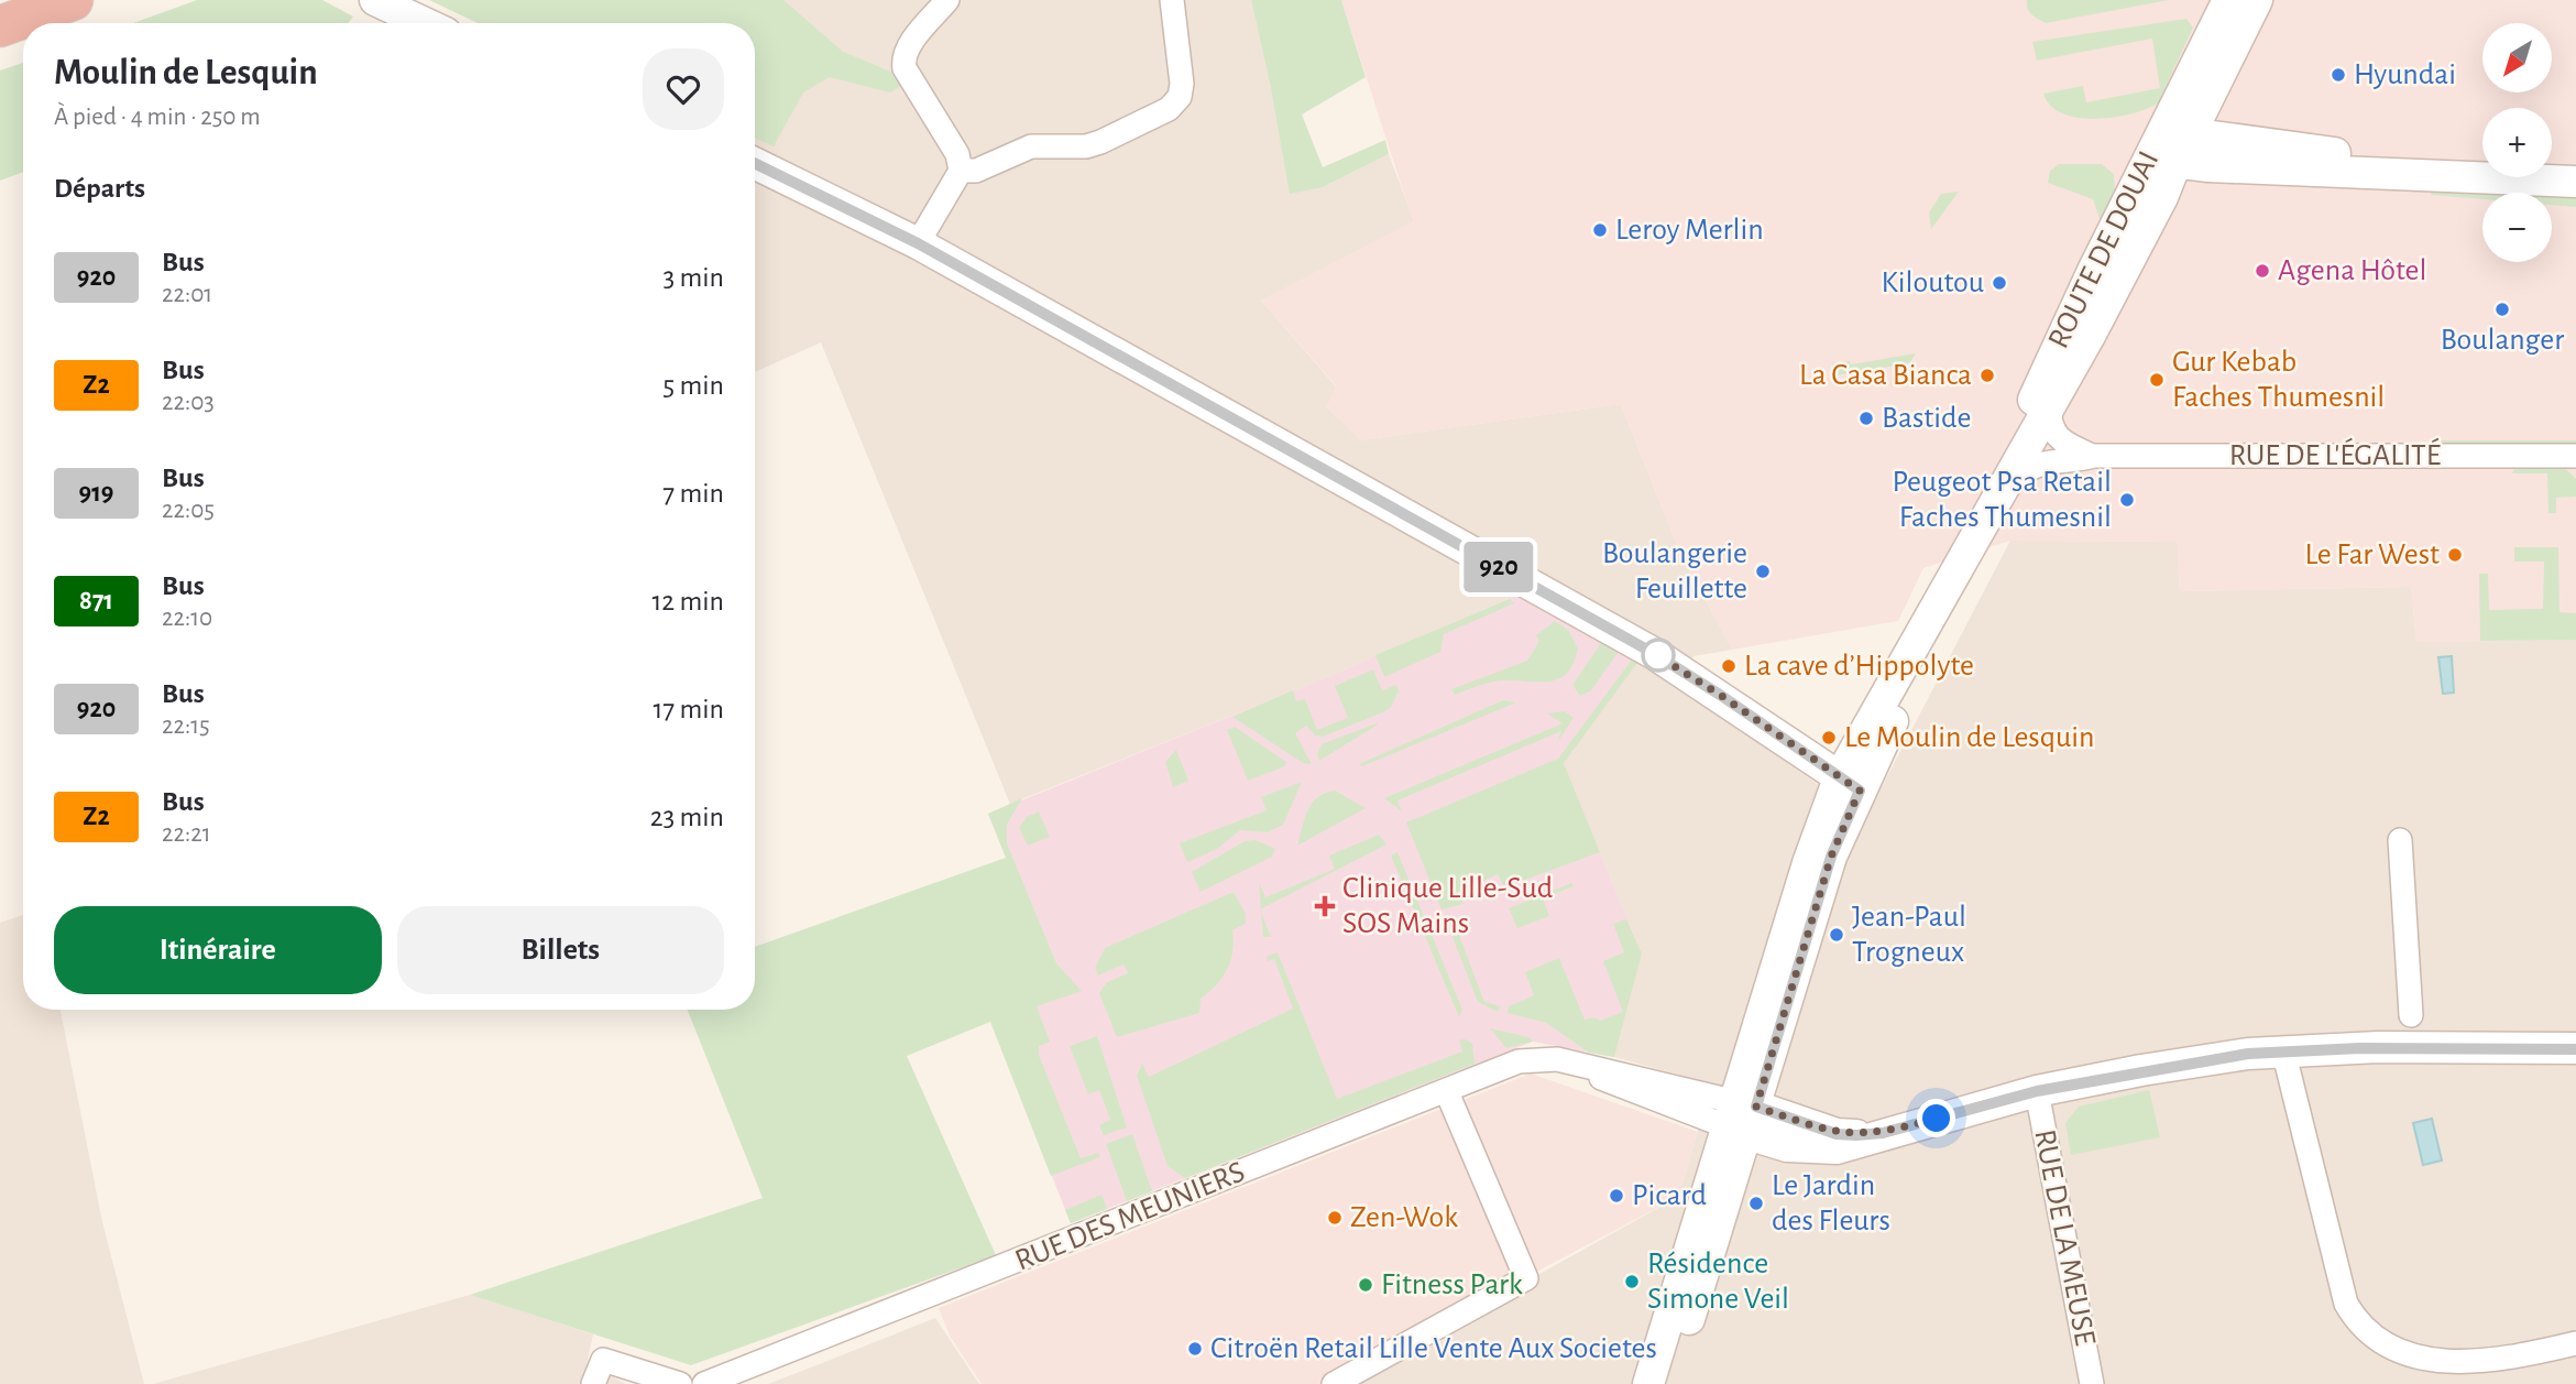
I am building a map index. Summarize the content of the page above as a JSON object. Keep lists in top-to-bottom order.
{
  "streets": {
    "street": [
      "ROUTE DE DOUAI",
      "RUE DE L'ÉGALITÉ",
      "RUE DES MEUNIERS",
      "RUE DE LA MEUSE"
    ]
  },
  "crossings": [
    ["ROUTE DE DOUAI", "RUE DE L'ÉGALITÉ"]
  ],
  "places": {
    "other": [
      "Hyundai",
      "Leroy Merlin",
      "Agena Hôtel",
      "Kiloutou",
      "Boulanger",
      "La Casa Bianca",
      "Gur Kebab Faches Thumesnil",
      "Bastide",
      "Peugeot Psa Retail Faches Thumesnil",
      "Le Far West",
      "Boulangerie Feuillette",
      "La cave d’Hippolyte",
      "Le Moulin de Lesquin",
      "Jean-Paul Trogneux",
      "Picard",
      "Le Jardin des Fleurs",
      "Zen-Wok",
      "Résidence Simone Veil",
      "Fitness Park",
      "Citroën Retail Lille Vente Aux Societes"
    ],
    "health": ["Clinique Lille-Sud SOS Mains"]
  },
  "lines": ["bus line 920"],
  "north": "bottom left",
  "page": {
    "on_map": "920",
    "map_buttons": ["+", "−"],
    "heading": [
      ["Moulin de Lesquin", "À pied · 4 min · 250 m"],
      "Départs"
    ],
    "list": [
      {
        "mark": "920",
        "name": "Bus",
        "note": "22:01",
        "value": "3 min"
      },
      {
        "mark": "Z2",
        "name": "Bus",
        "note": "22:03",
        "value": "5 min"
      },
      {
        "mark": "919",
        "name": "Bus",
        "note": "22:05",
        "value": "7 min"
      },
      {
        "mark": "871",
        "name": "Bus",
        "note": "22:10",
        "value": "12 min"
      },
      {
        "mark": "920",
        "name": "Bus",
        "note": "22:15",
        "value": "17 min"
      },
      {
        "mark": "Z2",
        "name": "Bus",
        "note": "22:21",
        "value": "23 min"
      }
    ],
    "buttons": ["Itinéraire", "Billets"]
  }
}
